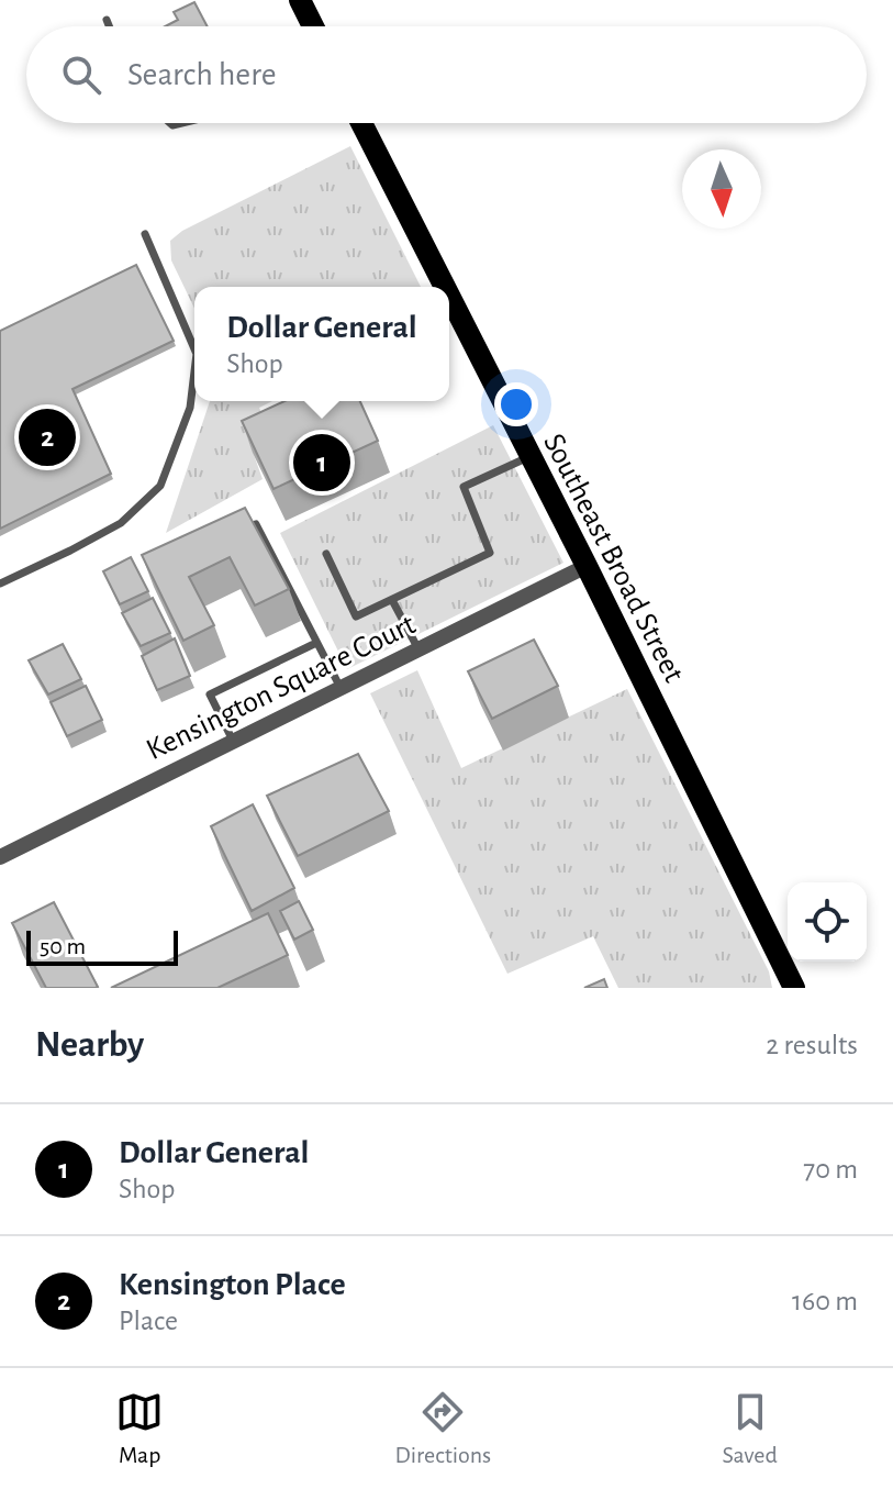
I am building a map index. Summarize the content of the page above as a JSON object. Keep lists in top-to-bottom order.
{
  "streets": {
    "main road": ["Southeast Broad Street"],
    "street": ["Kensington Square Court"]
  },
  "crossings": [
    ["Southeast Broad Street", "Kensington Square Court"]
  ],
  "scale_bar": "50 m",
  "north": "bottom",
  "page": {
    "search": "Search here",
    "popup": ["Dollar General", "Shop"],
    "pins": ["2", "1"],
    "scale": "50 m",
    "heading": ["Nearby", "2 results"],
    "list": [
      {
        "mark": "1",
        "name": "Dollar General",
        "note": "Shop",
        "value": "70 m"
      },
      {
        "mark": "2",
        "name": "Kensington Place",
        "note": "Place",
        "value": "160 m"
      }
    ],
    "nav": ["Map", "Directions", "Saved"]
  }
}
